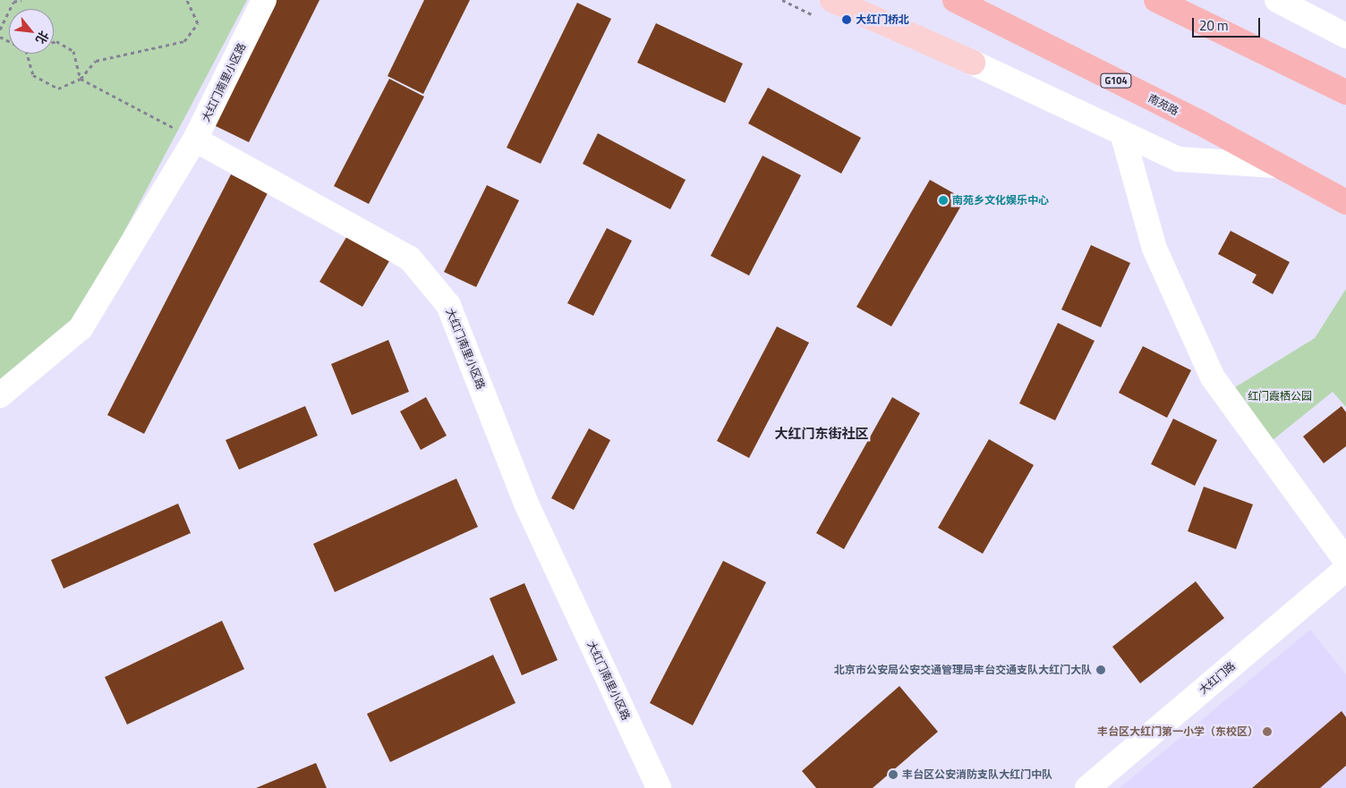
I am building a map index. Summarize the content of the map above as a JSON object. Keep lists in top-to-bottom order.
{
  "streets": {
    "highway": ["G104", "南苑路"],
    "street": ["大红门南里小区路", "大红门路"]
  },
  "districts": ["大红门东街社区"],
  "parks": ["红门霞栖公园"],
  "places": [
    "大红门桥北",
    "南苑乡文化娱乐中心",
    "北京市公安局公安交通管理局丰台交通支队大红门大队",
    "丰台区大红门第一小学（东校区）",
    "丰台区公安消防支队大红门中队"
  ],
  "scale_bar": "20 m",
  "north": "bottom right"
}
